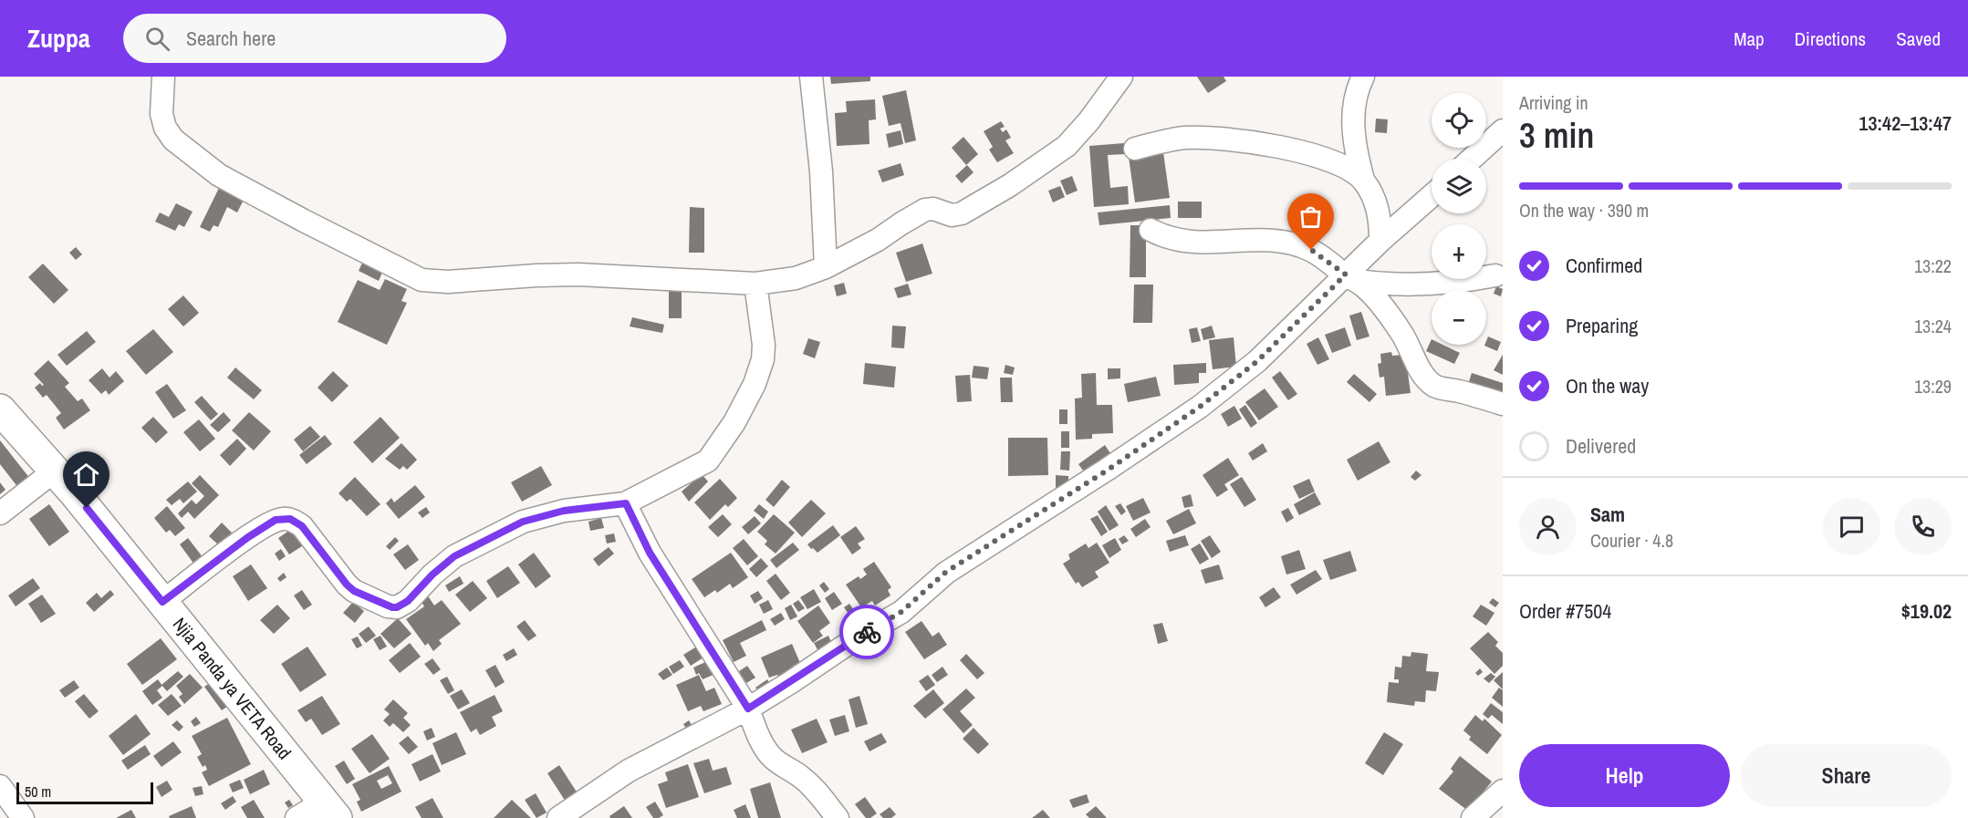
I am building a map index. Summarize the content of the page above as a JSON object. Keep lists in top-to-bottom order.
{
  "streets": {
    "street": ["Njia Panda ya VETA Road"]
  },
  "scale_bar": "50 m",
  "page": {
    "header": "Zuppa",
    "search": "Search here",
    "nav": ["Map", "Directions", "Saved"],
    "heading": ["3 min", "Arriving in", "13:42–13:47"],
    "panel": [
      "Sam",
      "Courier · 4.8",
      "Order #7504",
      "$19.02"
    ],
    "map_buttons": ["+", "−"],
    "bar": "On the way · 390 m",
    "list": [
      ["Confirmed", "13:22"],
      ["Preparing", "13:24"],
      ["On the way", "13:29"],
      "Delivered"
    ],
    "buttons": ["Help", "Share"],
    "scale": "50 m"
  }
}
